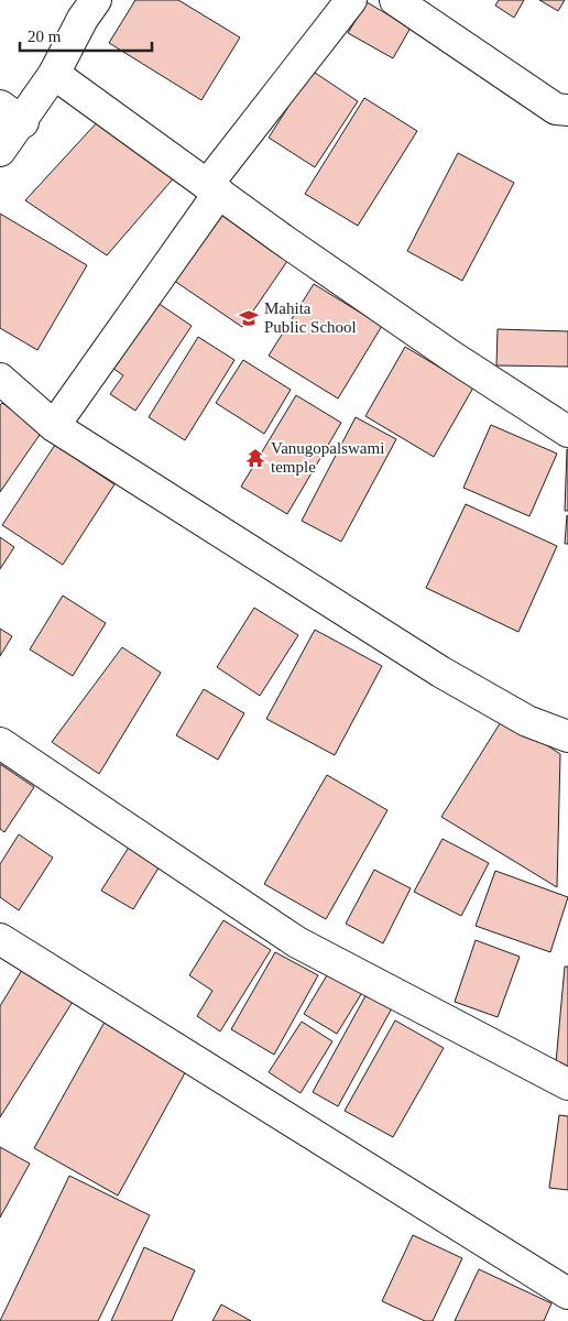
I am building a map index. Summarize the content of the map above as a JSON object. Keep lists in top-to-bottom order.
{
  "places": {
    "school or university": ["Mahita Public School"],
    "temple": ["Vanugopalswami temple"]
  },
  "scale_bar": "20 m"
}
